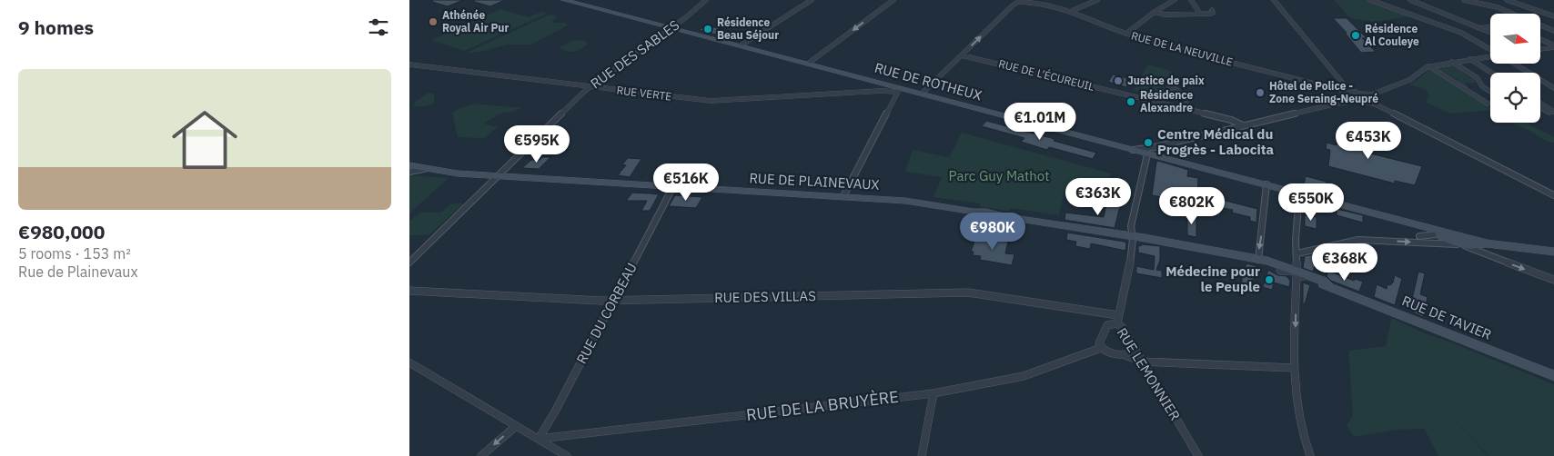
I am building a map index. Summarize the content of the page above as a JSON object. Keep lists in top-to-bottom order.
{
  "streets": {
    "street": [
      "RUE DE LA NEUVILLE",
      "RUE DES SABLES",
      "RUE DE L'ÉCUREUIL",
      "RUE DE ROTHEUX",
      "RUE VERTE",
      "RUE DE PLAINEVAUX",
      "RUE DES VILLAS",
      "RUE DU CORBEAU",
      "RUE DE TAVIER",
      "RUE LEMONNIER",
      "RUE DE LA BRUYÈRE"
    ]
  },
  "crossings": [
    ["RUE DES SABLES", "RUE DE ROTHEUX"],
    ["RUE DES SABLES", "RUE VERTE"],
    ["RUE DES SABLES", "RUE DE PLAINEVAUX"],
    ["RUE DE ROTHEUX", "RUE VERTE"],
    ["RUE DE ROTHEUX", "RUE LEMONNIER"],
    ["RUE DE PLAINEVAUX", "RUE DU CORBEAU"],
    ["RUE DE PLAINEVAUX", "RUE DE TAVIER"],
    ["RUE DE PLAINEVAUX", "RUE LEMONNIER"],
    ["RUE DES VILLAS", "RUE DU CORBEAU"],
    ["RUE DES VILLAS", "RUE LEMONNIER"],
    ["RUE DU CORBEAU", "RUE DE LA BRUYÈRE"],
    ["RUE LEMONNIER", "RUE DE LA BRUYÈRE"]
  ],
  "parks": ["Parc Guy Mathot"],
  "places": [
    "Athénée Royal Air Pur",
    "Résidence Beau Séjour",
    "Résidence Al Couleye",
    "Justice de paix",
    "Hôtel de Police - Zone Seraing-Neupré",
    "Résidence Alexandre",
    "Centre Médical du Progrès - Labocita",
    "Médecine pour le Peuple"
  ],
  "north": "right",
  "page": {
    "heading": "9 homes",
    "list": [
      {
        "name": "€980,000",
        "note": "5 rooms · 153 m² · Rue de Plainevaux"
      }
    ],
    "price": [
      "€1.01M",
      "€453K",
      "€595K",
      "€516K",
      "€363K",
      "€550K",
      "€802K",
      "€980K",
      "€368K"
    ]
  }
}
